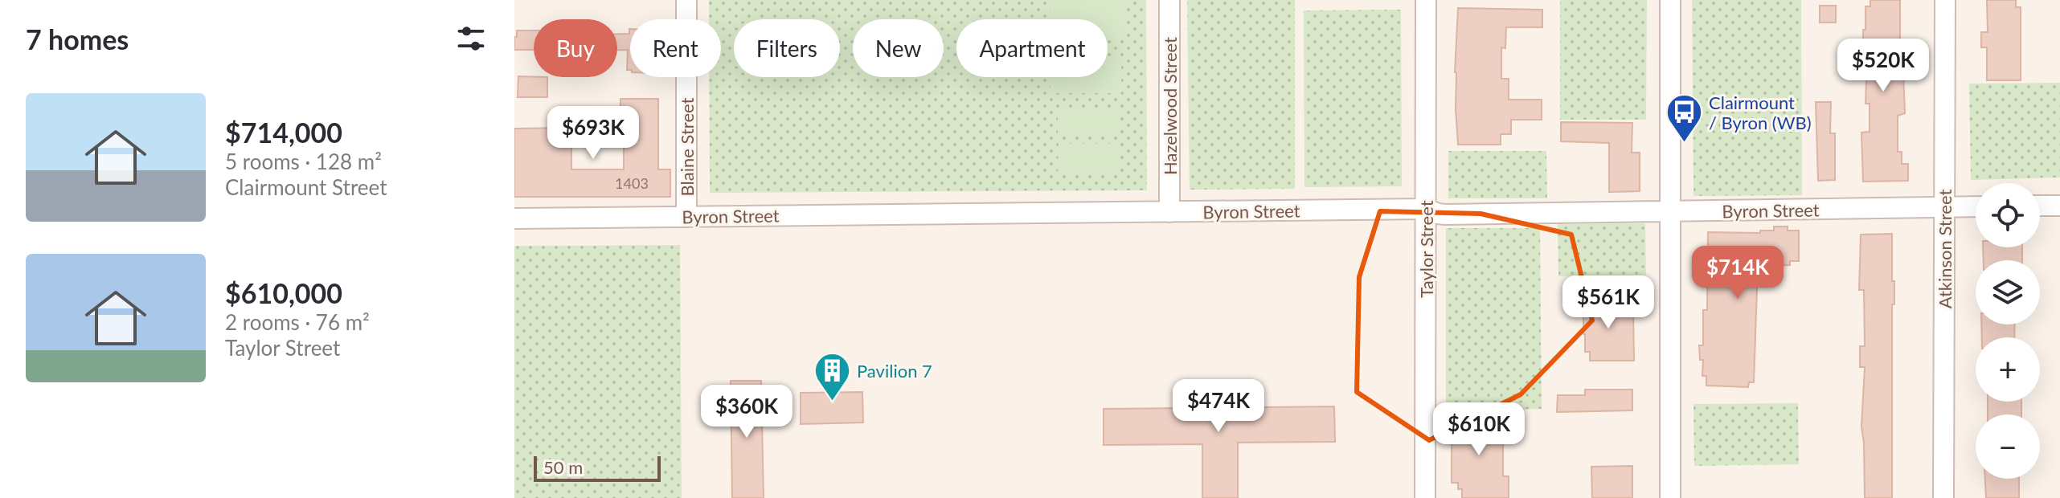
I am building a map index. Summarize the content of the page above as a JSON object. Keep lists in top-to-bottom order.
{
  "streets": {
    "street": [
      "Hazelwood Street",
      "Blaine Street",
      "Byron Street",
      "Taylor Street",
      "Atkinson Street"
    ]
  },
  "crossings": [
    ["Hazelwood Street", "Byron Street"],
    ["Blaine Street", "Byron Street"],
    ["Byron Street", "Taylor Street"],
    ["Byron Street", "Atkinson Street"]
  ],
  "places": {
    "bus stop": ["Clairmount / Byron (WB)"],
    "building": ["Pavilion 7"]
  },
  "house_numbers": ["1403"],
  "scale_bar": "50 m",
  "page": {
    "heading": "7 homes",
    "chip": [
      "Buy",
      "Rent",
      "Filters",
      "New",
      "Apartment"
    ],
    "price": [
      "$520K",
      "$693K",
      "$714K",
      "$561K",
      "$474K",
      "$360K",
      "$610K"
    ],
    "list": [
      {
        "name": "$714,000",
        "note": "5 rooms · 128 m² · Clairmount Street"
      },
      {
        "name": "$610,000",
        "note": "2 rooms · 76 m² · Taylor Street"
      }
    ],
    "map_buttons": ["+", "−"],
    "scale": "50 m"
  }
}
